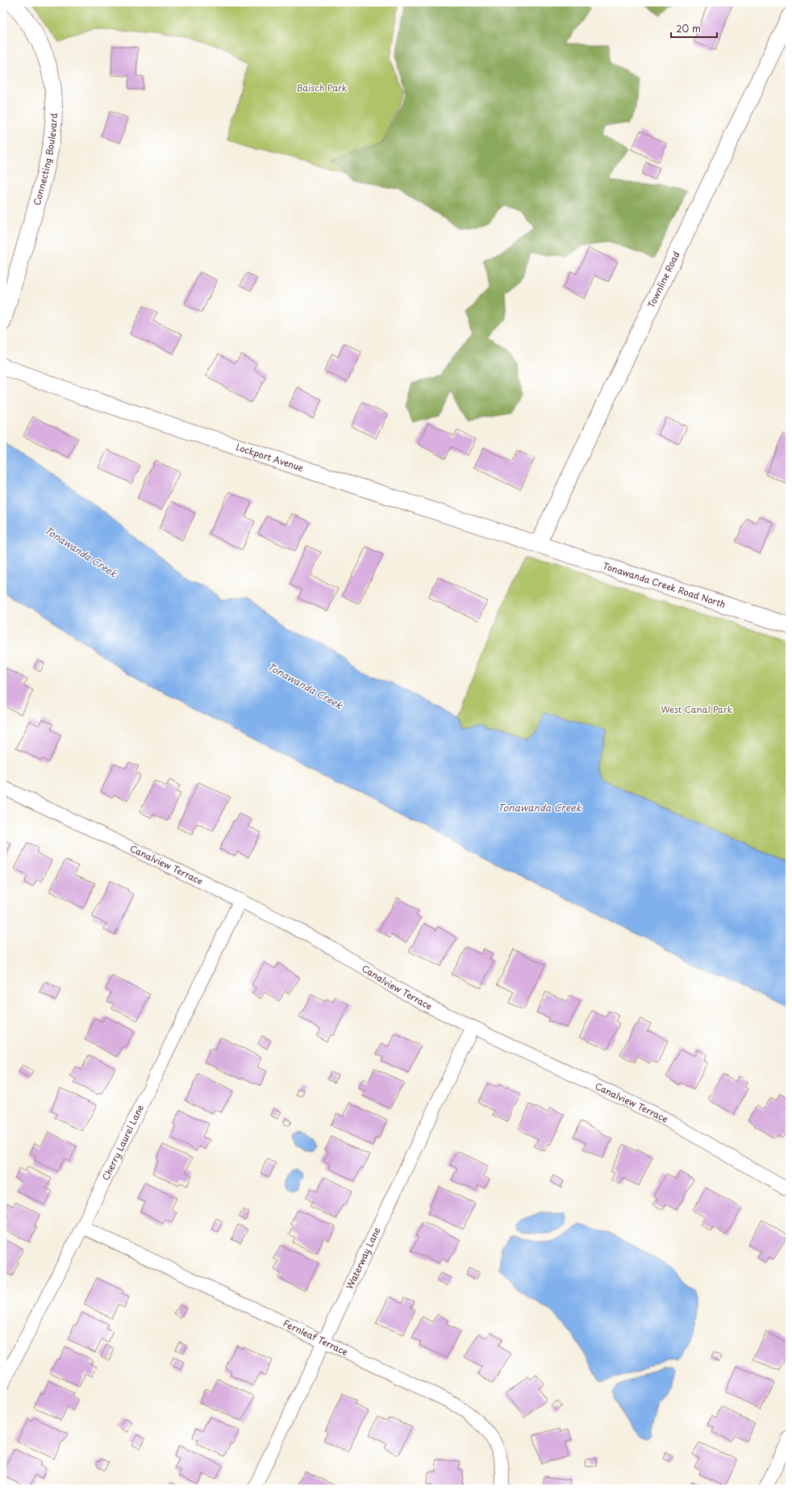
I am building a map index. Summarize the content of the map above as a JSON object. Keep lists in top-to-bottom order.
{
  "streets": {
    "street": [
      "Connecting Boulevard",
      "Townline Road",
      "Lockport Avenue",
      "Tonawanda Creek Road North",
      "Canalview Terrace",
      "Cherry Laurel Lane",
      "Waterway Lane",
      "Fernleaf Terrace"
    ]
  },
  "crossings": [
    ["Townline Road", "Lockport Avenue"],
    ["Townline Road", "Tonawanda Creek Road North"],
    ["Lockport Avenue", "Tonawanda Creek Road North"],
    ["Canalview Terrace", "Cherry Laurel Lane"],
    ["Canalview Terrace", "Waterway Lane"],
    ["Cherry Laurel Lane", "Fernleaf Terrace"],
    ["Waterway Lane", "Fernleaf Terrace"]
  ],
  "water": ["Tonawanda Creek"],
  "parks": ["Baisch Park", "West Canal Park"],
  "scale_bar": "20 m"
}
